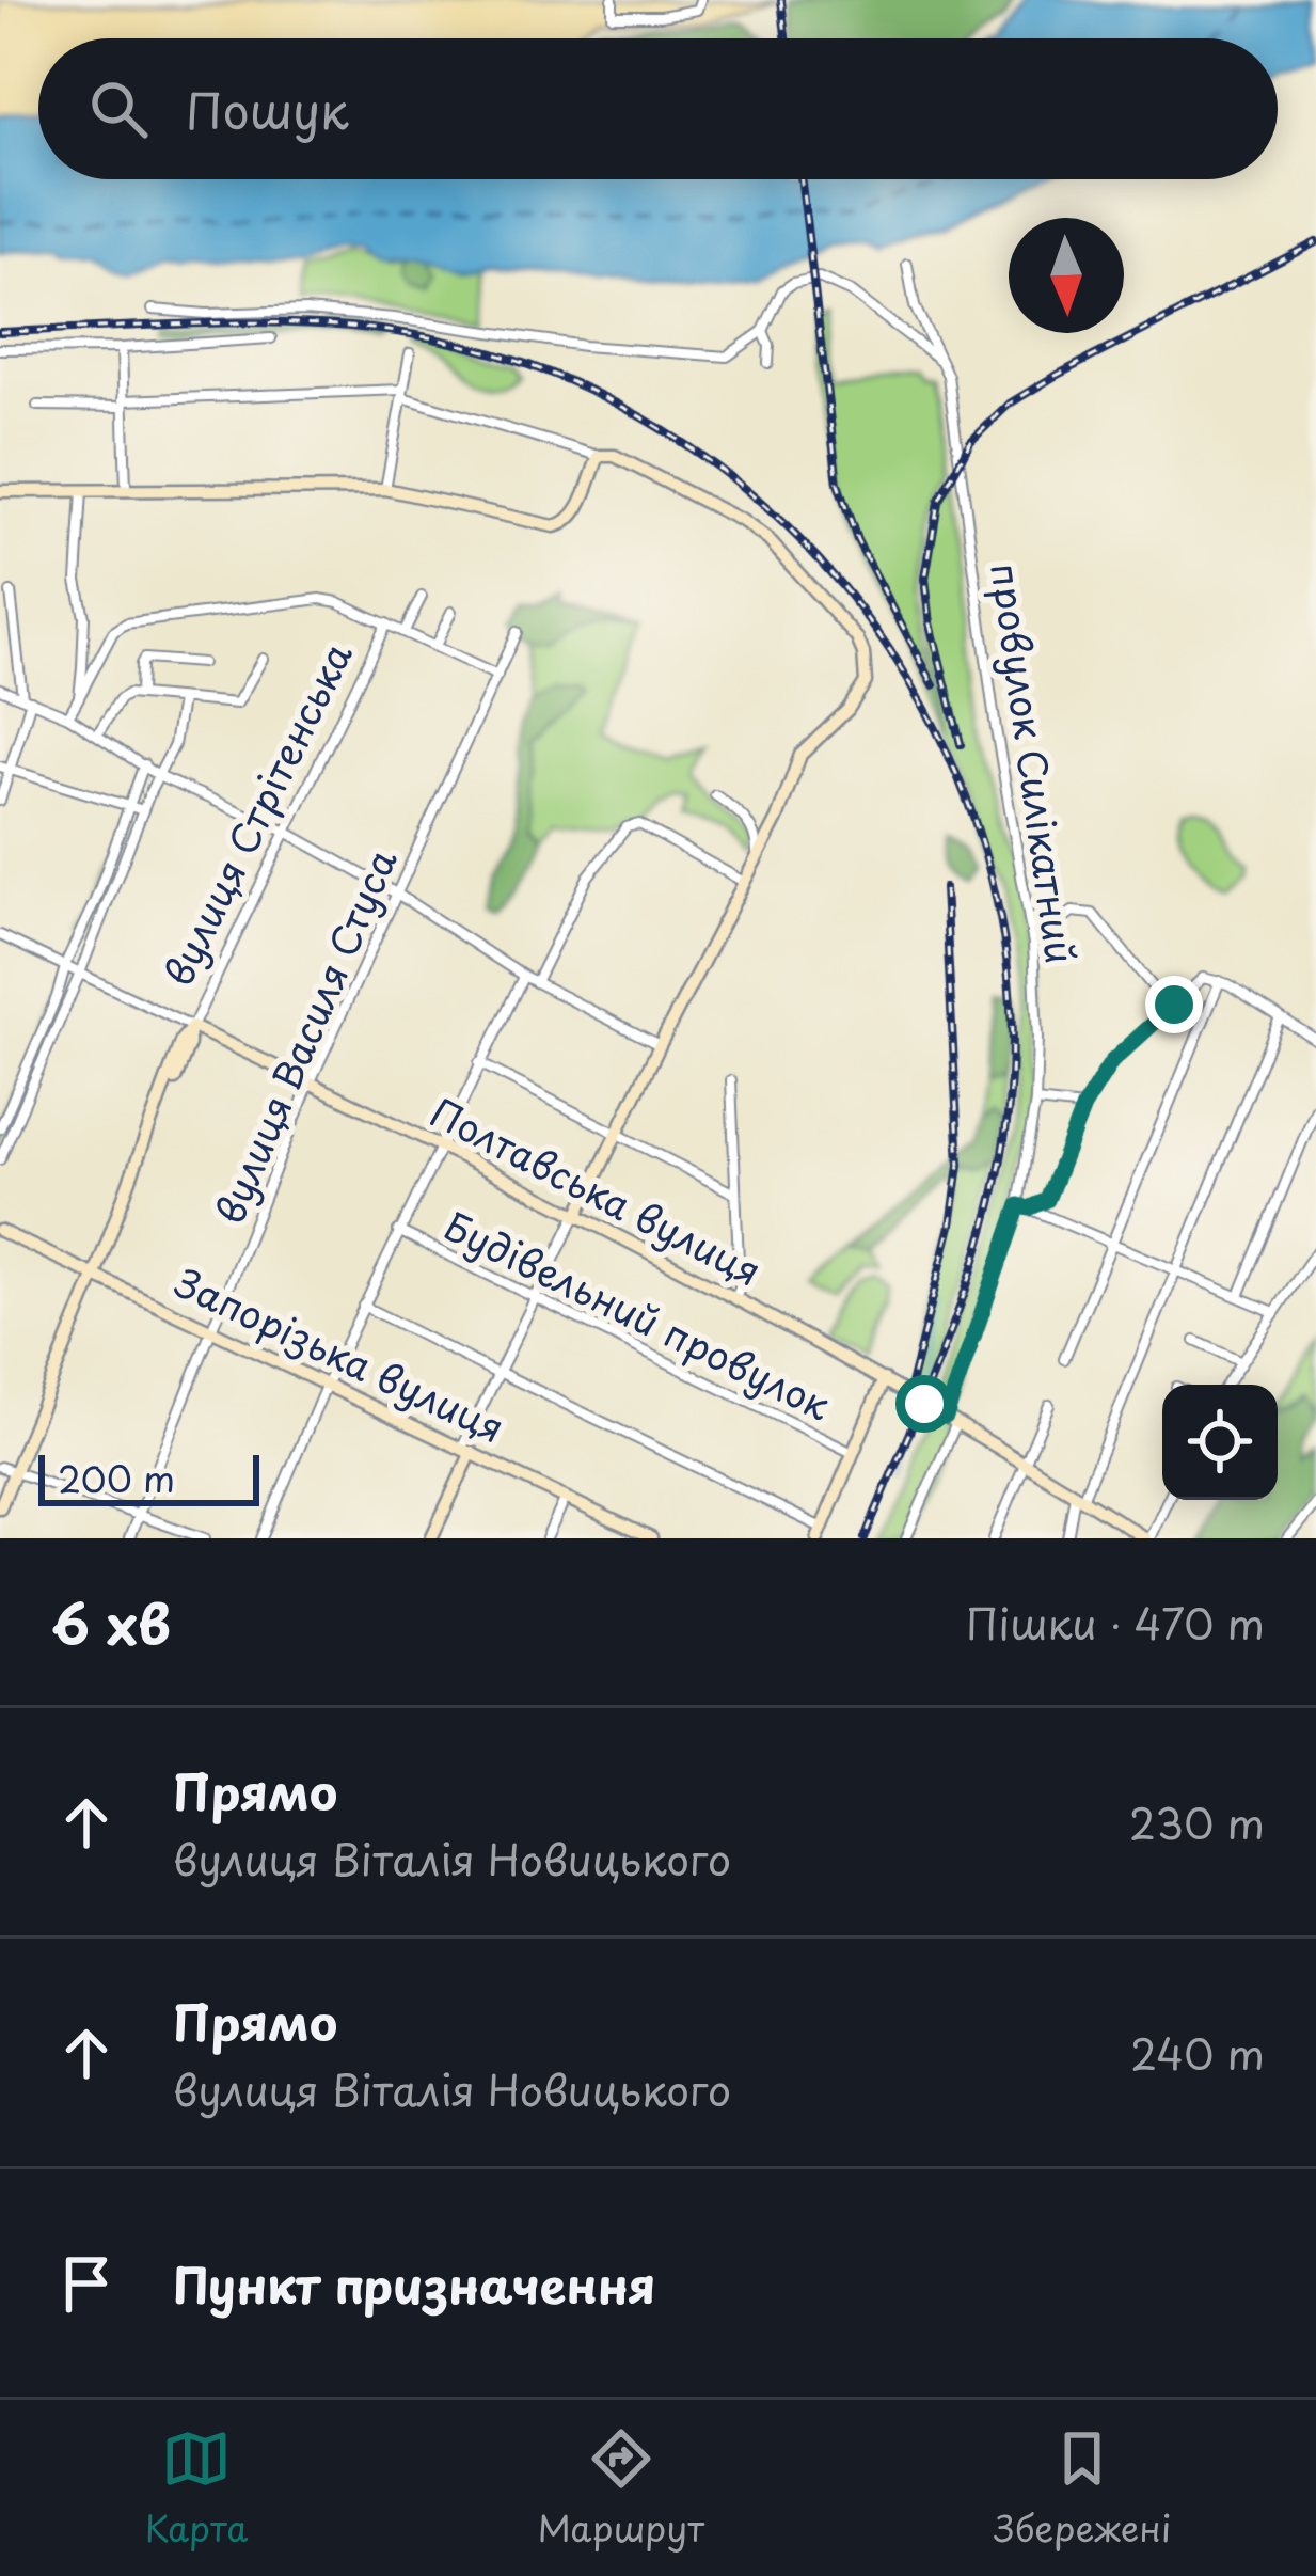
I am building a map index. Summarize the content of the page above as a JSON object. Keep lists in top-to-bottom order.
{
  "streets": {
    "street": [
      "провулок Силікатний",
      "вулиця Стрітенська",
      "вулиця Василя Стуса",
      "Полтавська вулиця",
      "Будівельний провулок",
      "Запорізька вулиця"
    ]
  },
  "crossings": [
    ["провулок Силікатний", "Полтавська вулиця"],
    ["вулиця Стрітенська", "Полтавська вулиця"],
    ["вулиця Стрітенська", "Запорізька вулиця"],
    ["вулиця Василя Стуса", "Полтавська вулиця"],
    ["вулиця Василя Стуса", "Запорізька вулиця"]
  ],
  "scale_bar": "200 m",
  "north": "bottom",
  "page": {
    "search": "Пошук",
    "scale": "200 m",
    "heading": ["6 хв", "Пішки · 470 m"],
    "list": [
      ["Прямо", "вулиця Віталія Новицького", "230 m"],
      ["Прямо", "вулиця Віталія Новицького", "240 m"],
      "Пункт призначення"
    ],
    "nav": ["Карта", "Маршрут", "Збережені"]
  }
}
